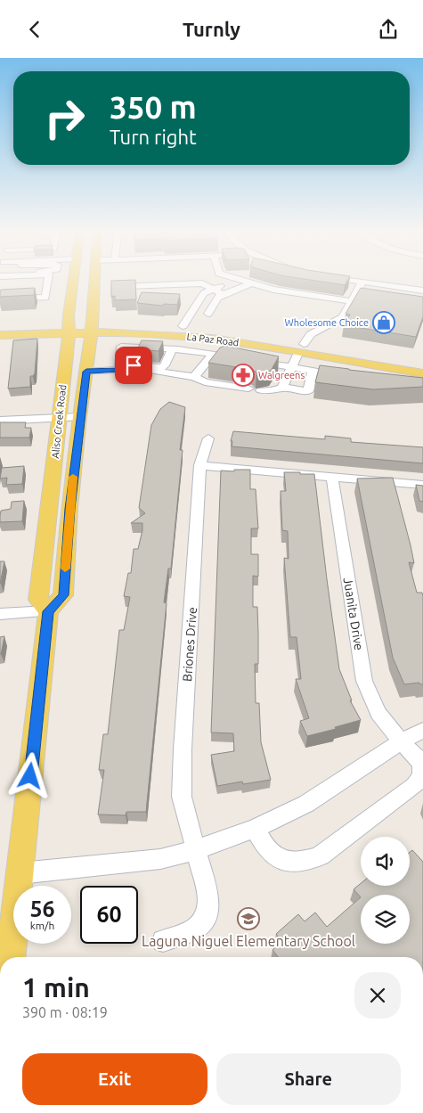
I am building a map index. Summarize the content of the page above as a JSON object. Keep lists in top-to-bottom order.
{
  "streets": {
    "main road": ["La Paz Road", "Aliso Creek Road"],
    "street": ["Juanita Drive", "Briones Drive"]
  },
  "crossings": [
    ["La Paz Road", "Aliso Creek Road"]
  ],
  "places": {
    "shop": ["Wholesome Choice"],
    "pharmacy": ["Walgreens"],
    "school or university": ["Laguna Niguel Elementary School"]
  },
  "page": {
    "header": "Turnly",
    "turn": ["350 m", "Turn right"],
    "speed": "56 km/h",
    "limit": "60",
    "heading": ["1 min", "390 m · 08:19"],
    "buttons": ["Exit", "Share"]
  }
}
